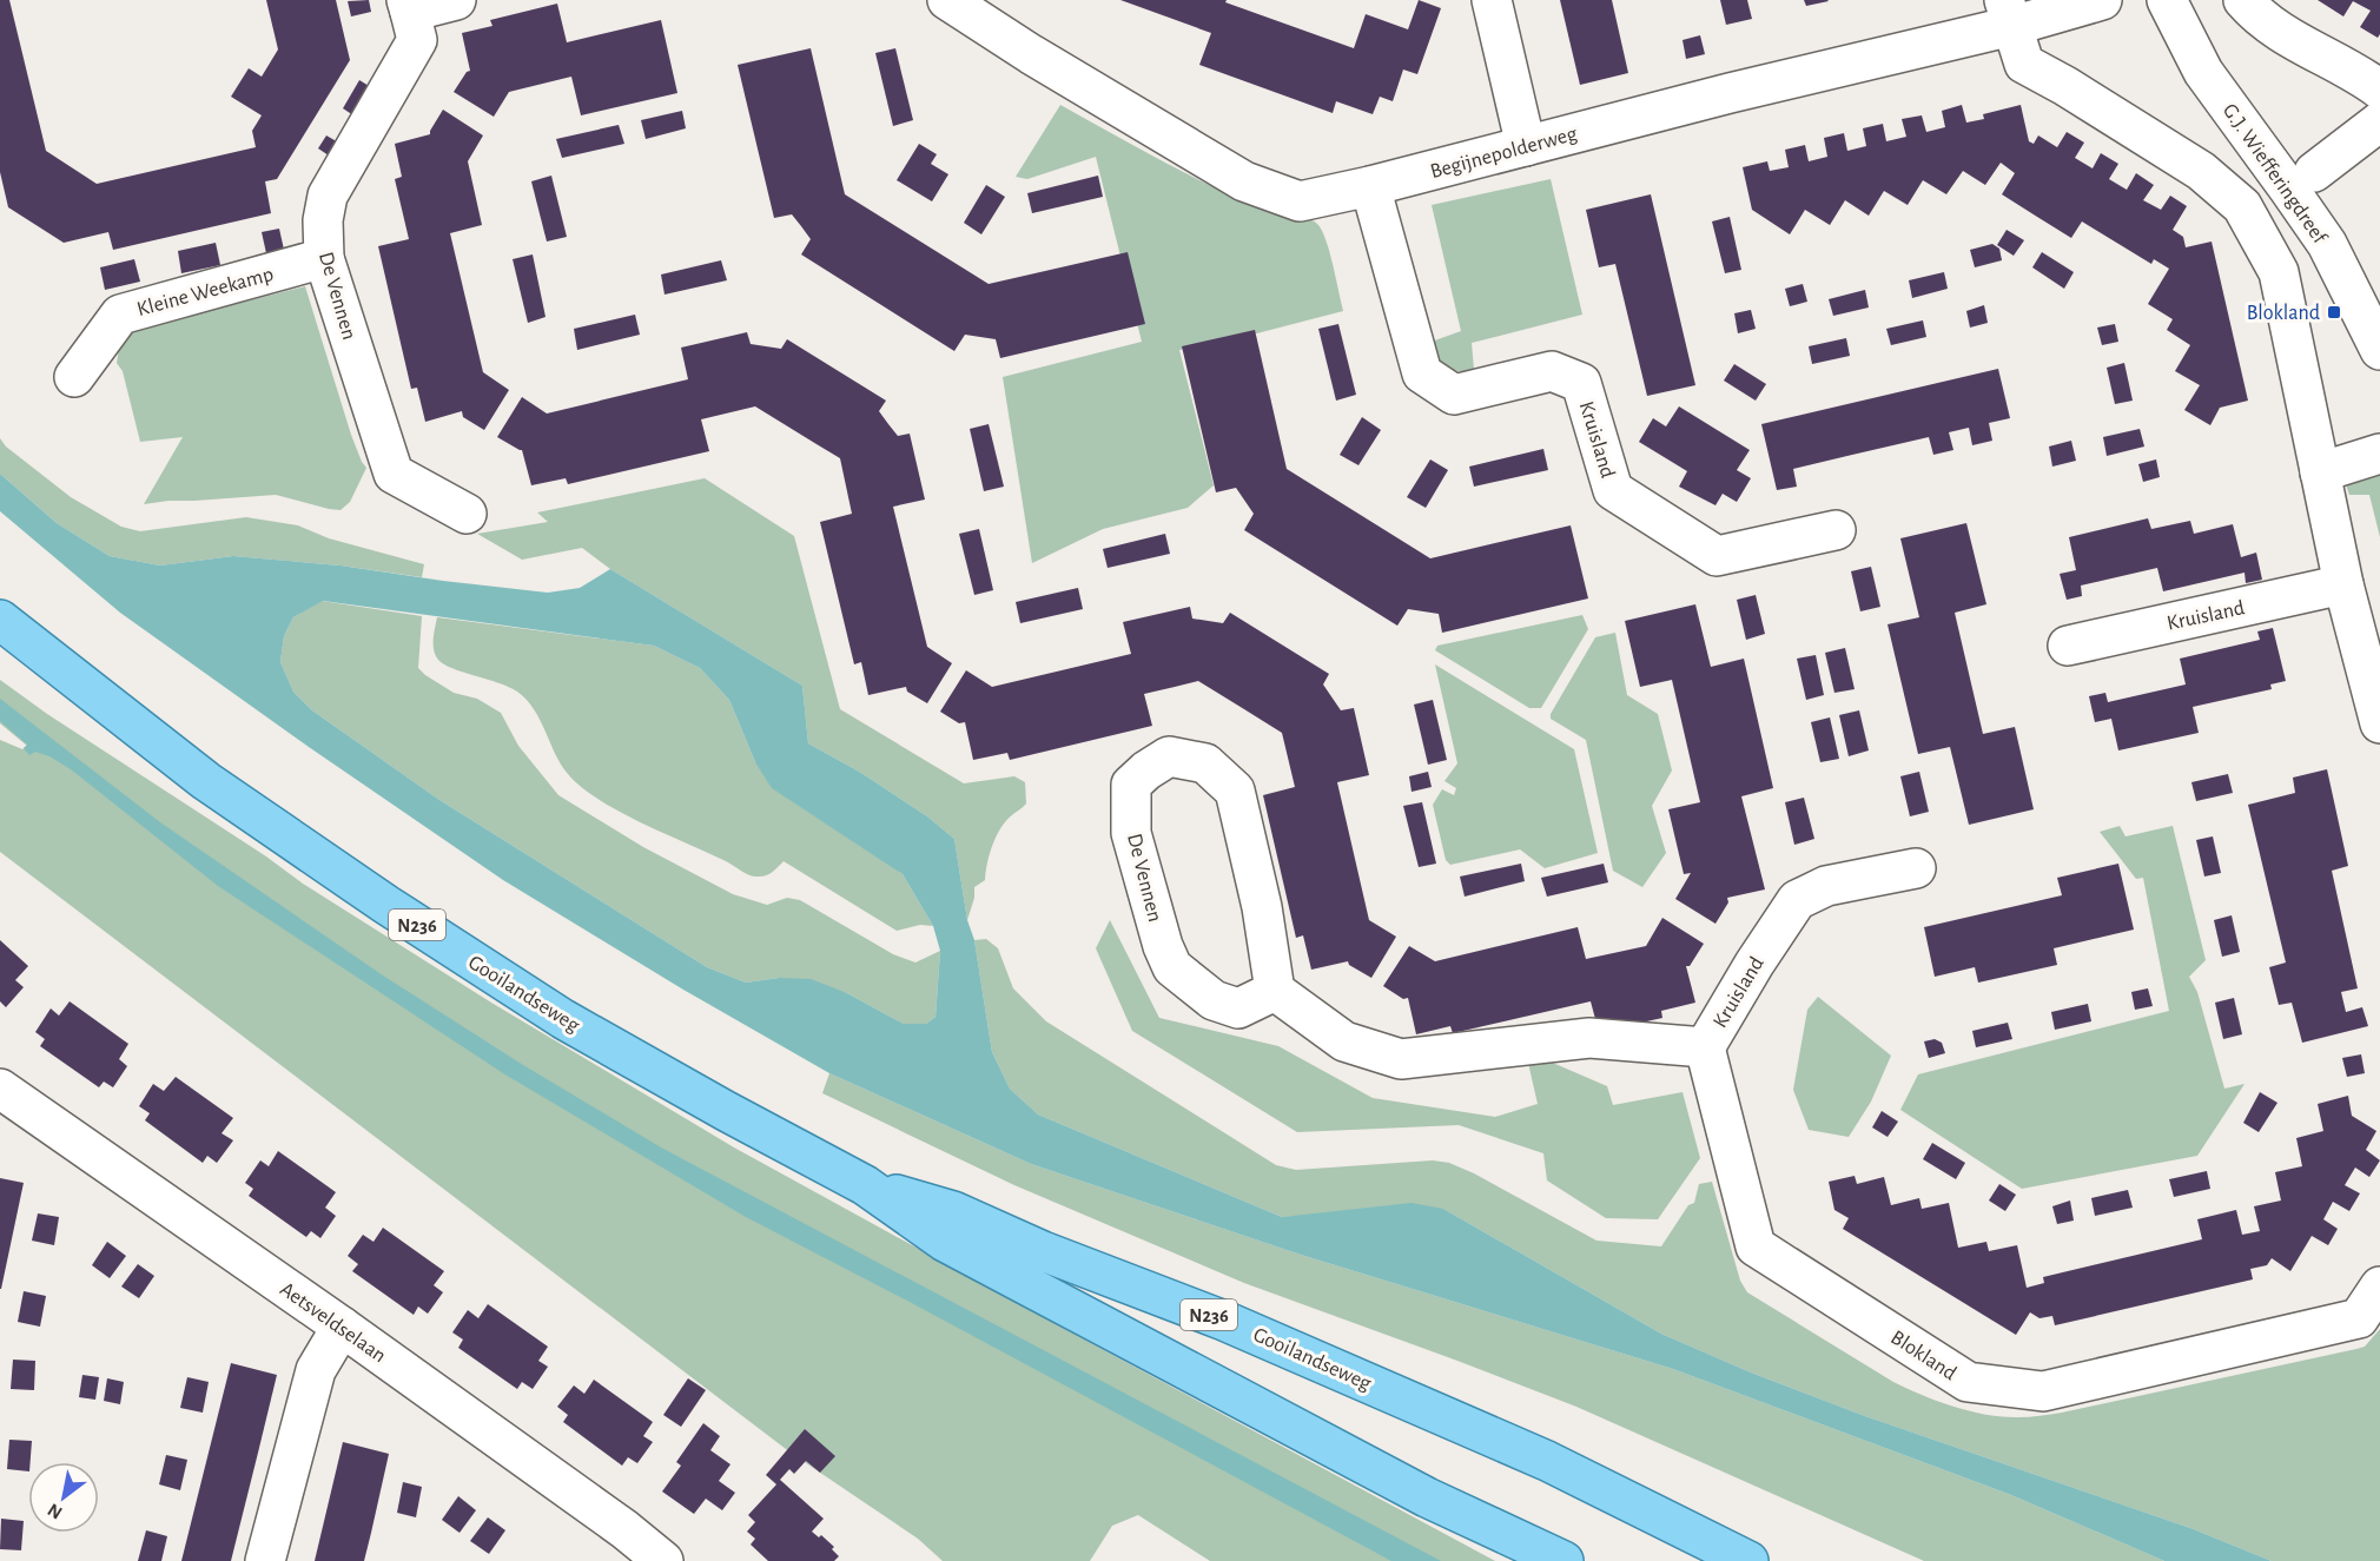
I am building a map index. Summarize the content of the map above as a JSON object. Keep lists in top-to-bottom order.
{
  "streets": {
    "main road": ["N236", "Gooilandseweg"],
    "street": [
      "Begijnepolderweg",
      "G.J. Wiefferingdreef",
      "Kleine Weekamp",
      "De Vennen",
      "Kruisland",
      "Aetsveldselaan",
      "Blokland"
    ]
  },
  "crossings": [
    ["Begijnepolderweg", "Kruisland"],
    ["Kleine Weekamp", "De Vennen"],
    ["Kruisland", "Blokland"]
  ],
  "places": {
    "transit": ["Blokland"]
  },
  "north": "bottom left"
}
